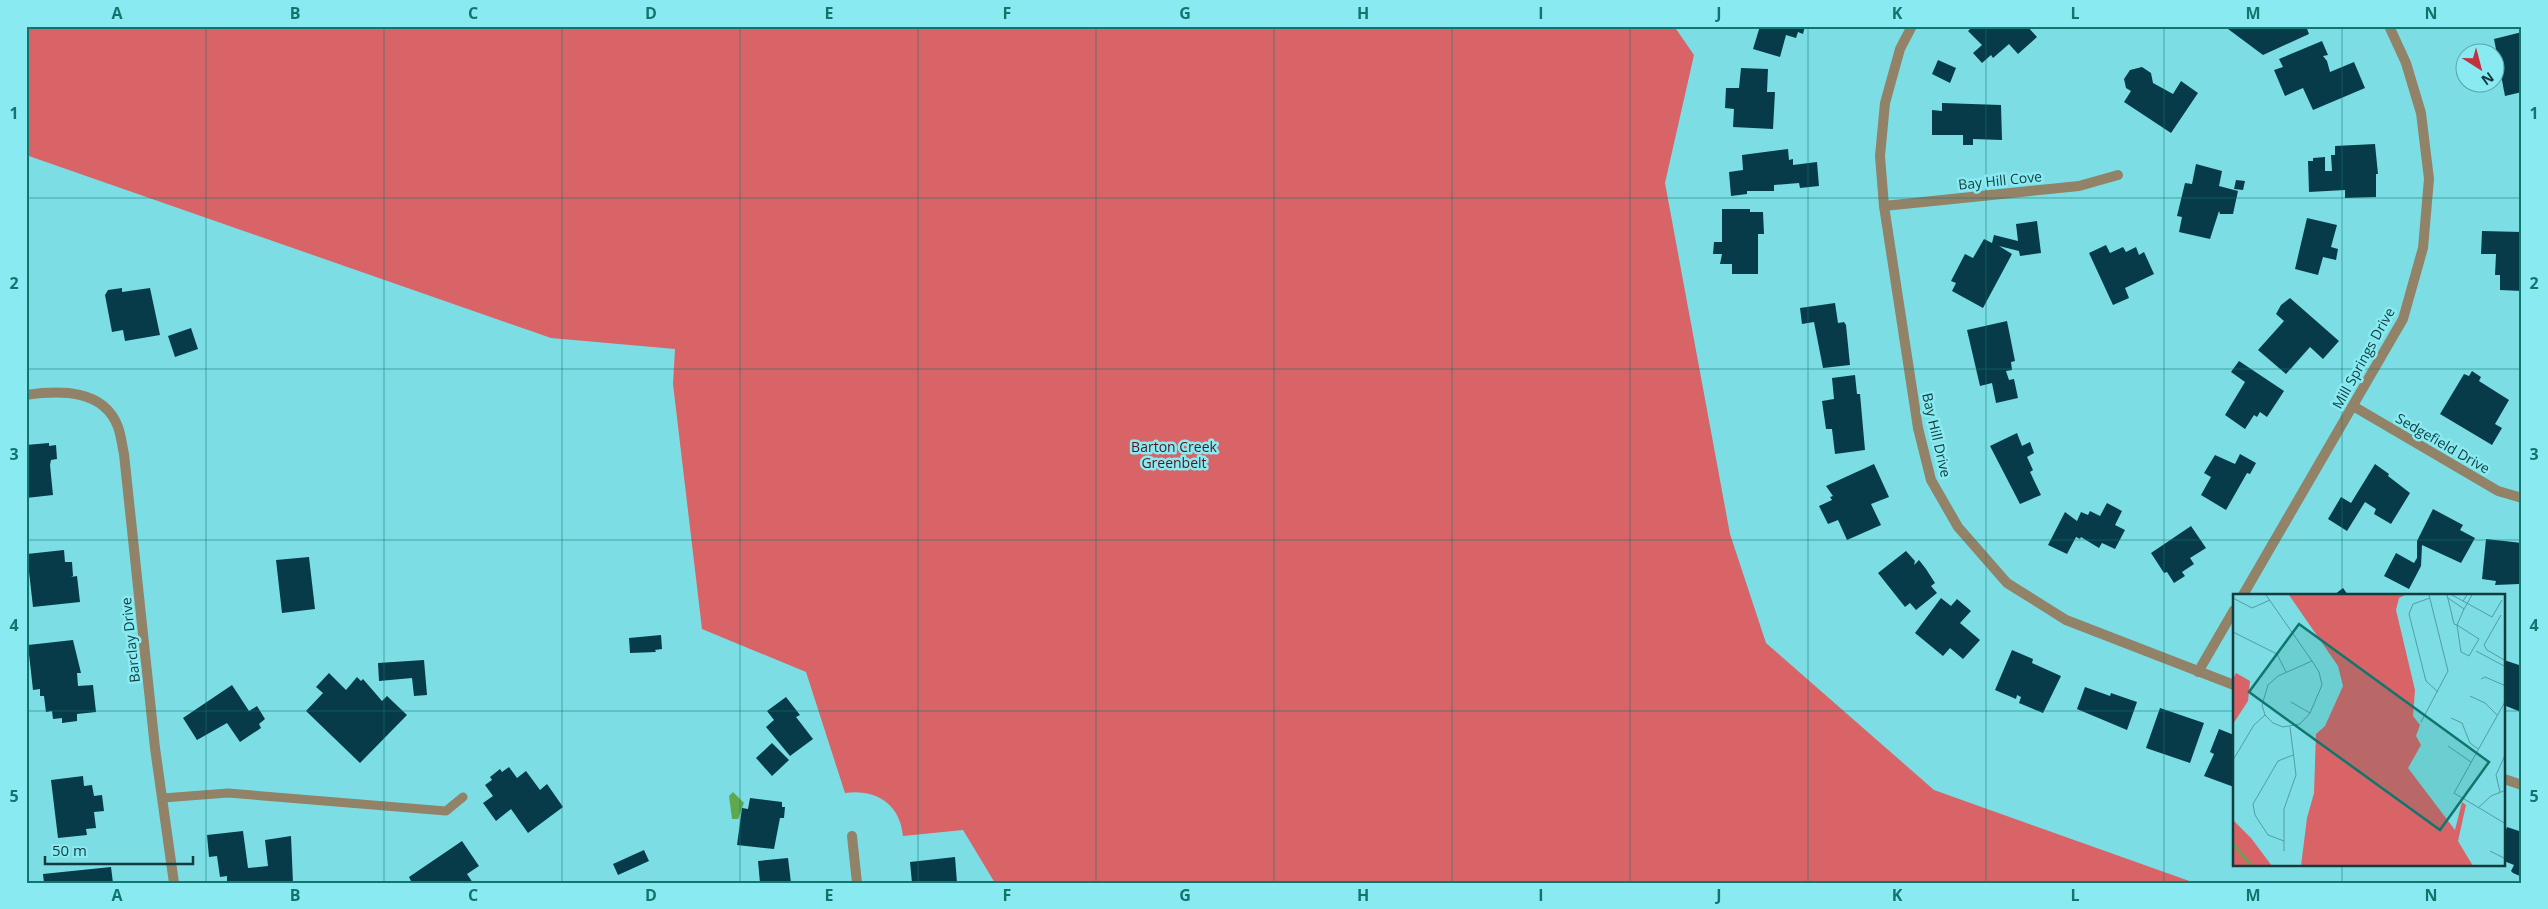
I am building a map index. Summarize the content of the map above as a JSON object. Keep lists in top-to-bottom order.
{
  "streets": {
    "street": [
      "Bay Hill Cove",
      "Mill Springs Drive",
      "Bay Hill Drive",
      "Sedgefield Drive",
      "Barclay Drive"
    ]
  },
  "crossings": [
    ["Bay Hill Cove", "Bay Hill Drive"],
    ["Mill Springs Drive", "Sedgefield Drive"]
  ],
  "parks": ["Barton Creek Greenbelt"],
  "scale_bar": "50 m",
  "north": "bottom right",
  "grid": {
    "columns": [
      "A",
      "B",
      "C",
      "D",
      "E",
      "F",
      "G",
      "H",
      "I",
      "J",
      "K",
      "L",
      "M",
      "N"
    ],
    "rows": [
      "1",
      "2",
      "3",
      "4",
      "5"
    ]
  }
}
